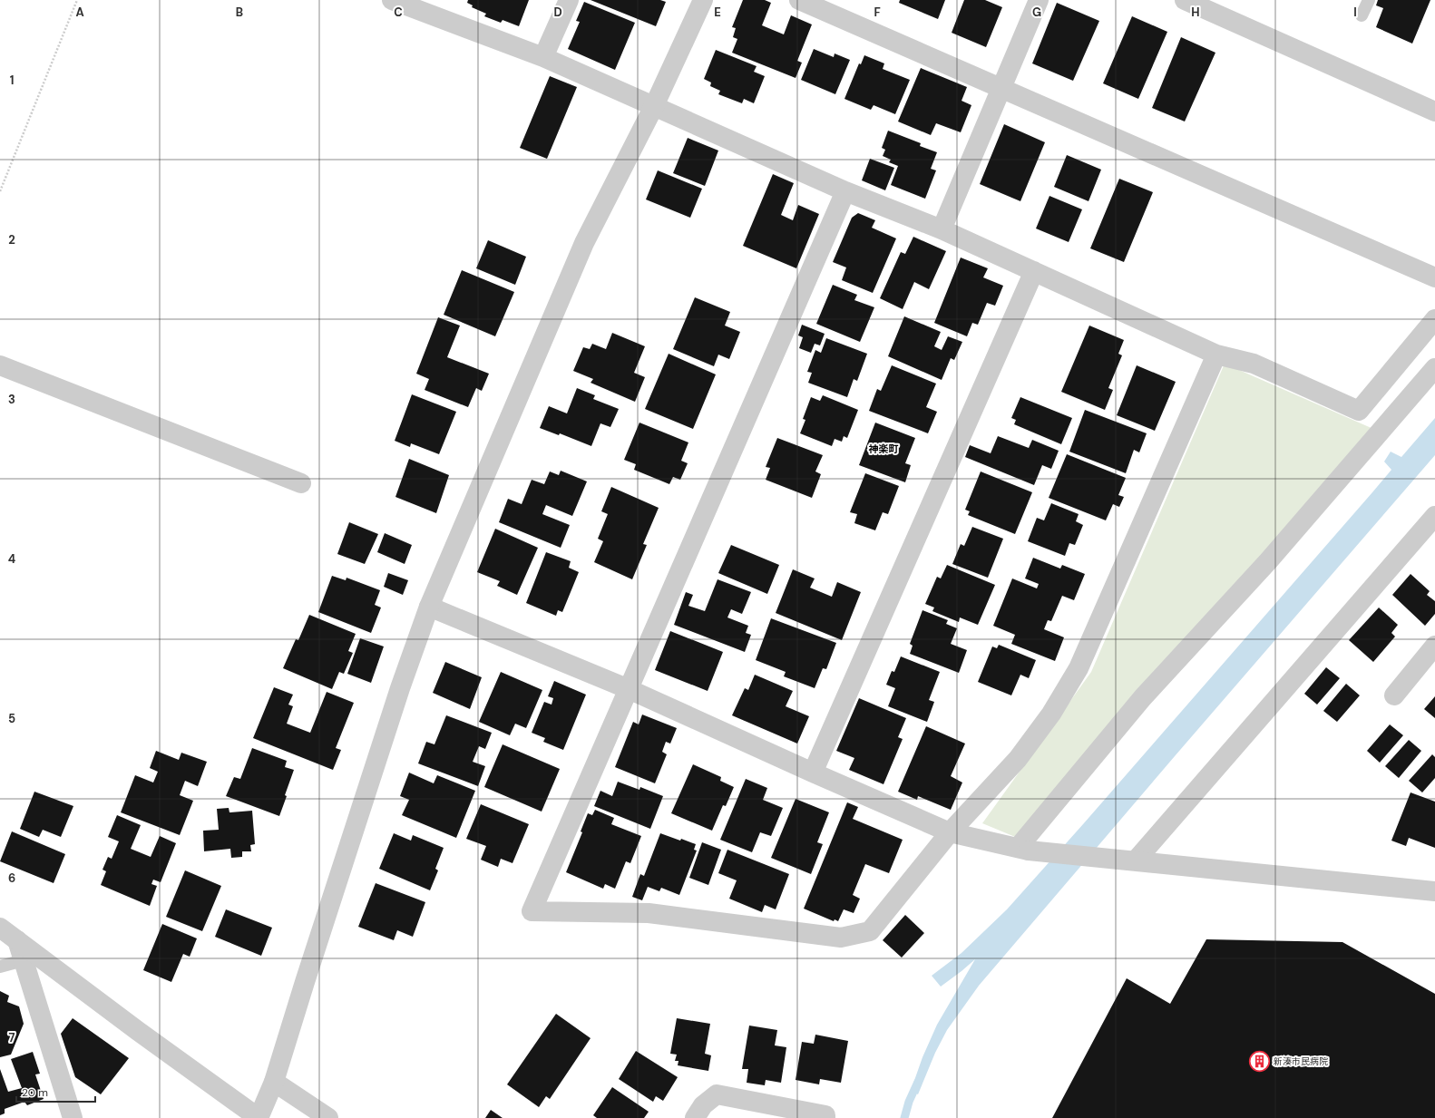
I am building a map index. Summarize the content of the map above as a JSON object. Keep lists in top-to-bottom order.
{
  "districts": ["神楽町"],
  "places": {
    "building": ["新湊市民病院"]
  },
  "scale_bar": "20 m",
  "grid": {
    "columns": [
      "A",
      "B",
      "C",
      "D",
      "E",
      "F",
      "G",
      "H",
      "I"
    ],
    "rows": [
      "1",
      "2",
      "3",
      "4",
      "5",
      "6",
      "7"
    ]
  }
}
